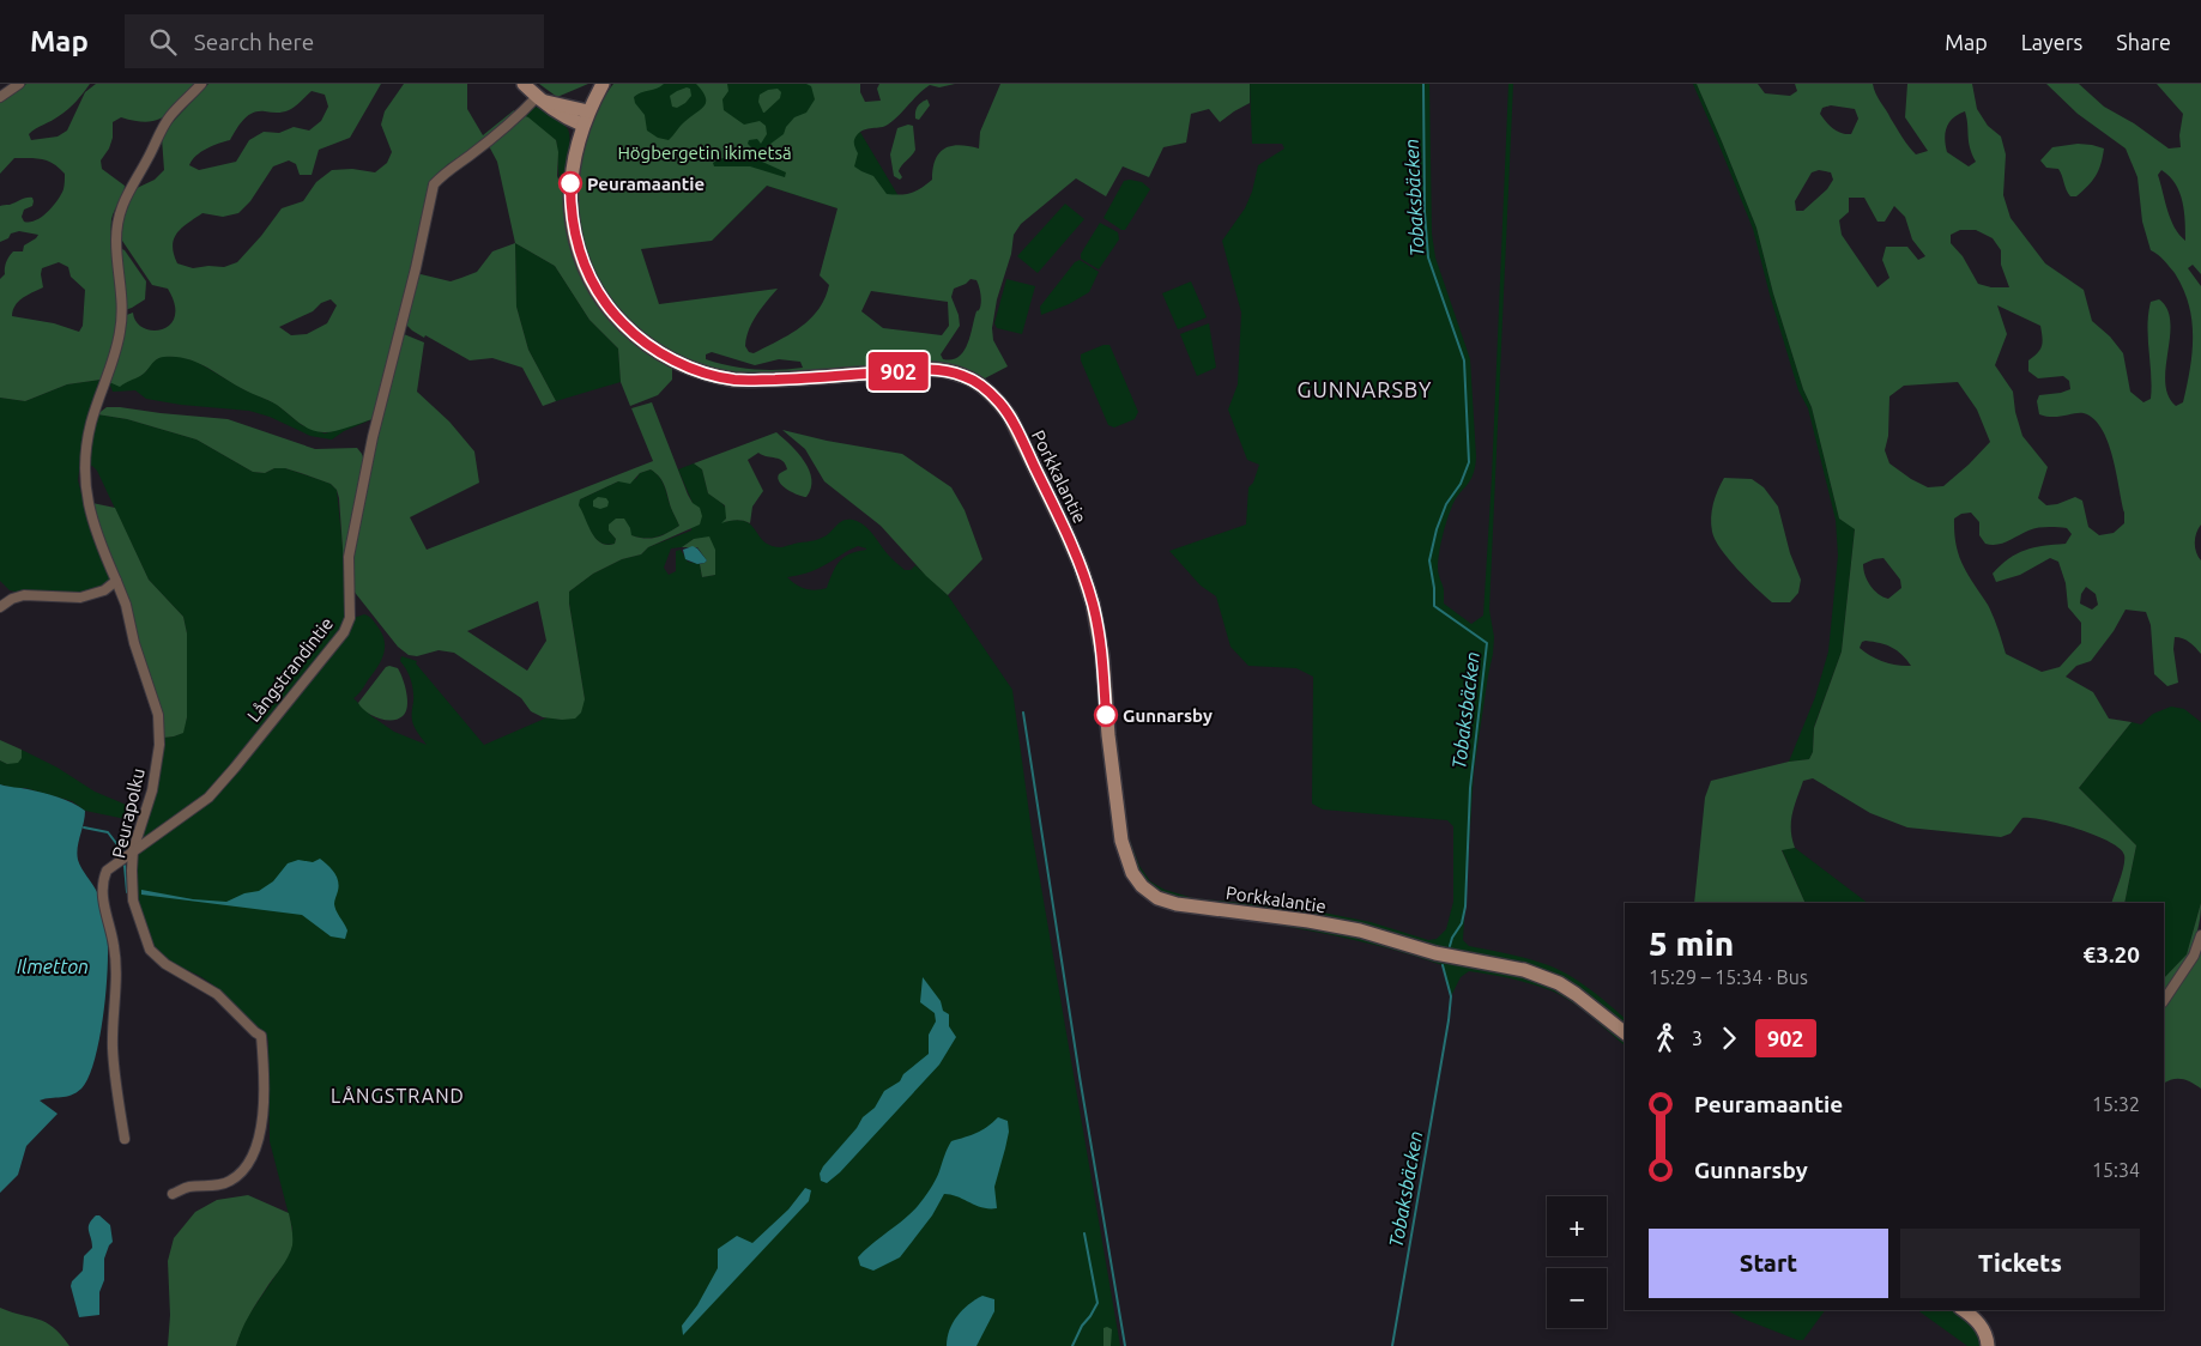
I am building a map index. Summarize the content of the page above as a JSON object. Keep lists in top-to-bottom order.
{
  "streets": {
    "street": ["Porkkalantie", "Långstrandintie", "Peurapolku"]
  },
  "crossings": [
    ["Långstrandintie", "Peurapolku"]
  ],
  "districts": ["GUNNARSBY", "LÅNGSTRAND"],
  "water": ["Tobaksbäcken", "Ilmetton"],
  "parks": ["Högbergetin ikimetsä"],
  "places": ["Peuramaantie", "Gunnarsby"],
  "lines": ["bus line 902"],
  "page": {
    "header": "Map",
    "search": "Search here",
    "nav": ["Map", "Layers", "Share"],
    "on_map": "902",
    "heading": ["5 min", "15:29 – 15:34 · Bus", "€3.20"],
    "legs": ["3", "902"],
    "list": [
      {
        "name": "Peuramaantie",
        "value": "15:32"
      },
      {
        "name": "Gunnarsby",
        "value": "15:34"
      }
    ],
    "map_buttons": ["+", "−"],
    "buttons": ["Start", "Tickets"]
  }
}
